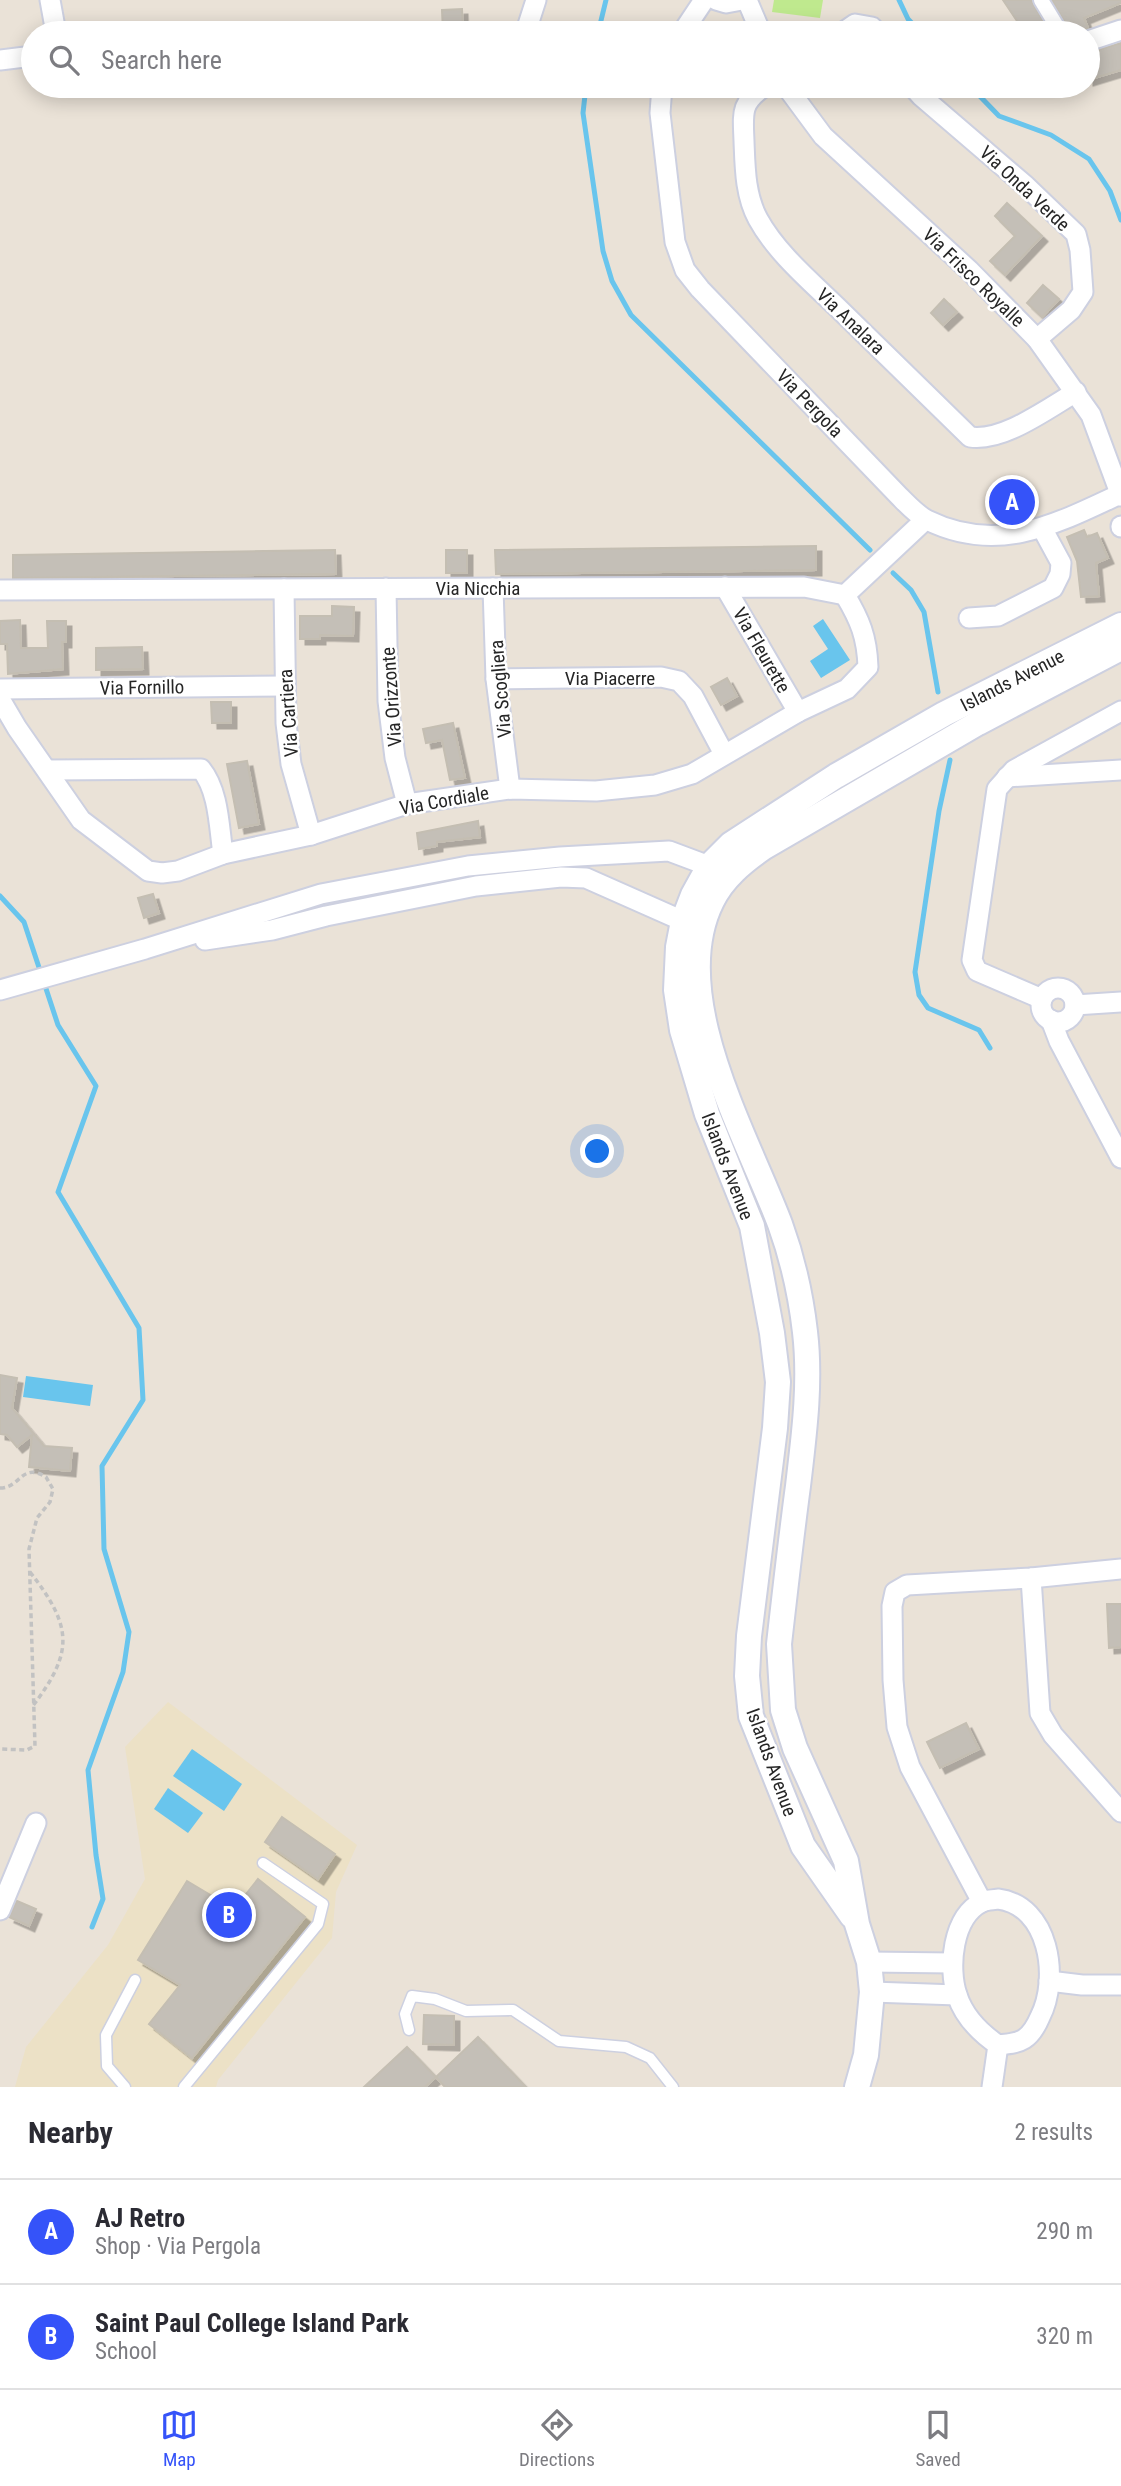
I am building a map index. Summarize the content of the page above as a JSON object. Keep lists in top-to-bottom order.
{
  "streets": {
    "street": [
      "Via Onda Verde",
      "Via Frisco Royalle",
      "Via Analara",
      "Via Pergola",
      "Via Nicchia",
      "Via Fleurette",
      "Via Piacerre",
      "Islands Avenue",
      "Via Fornillo",
      "Via Scogliera",
      "Via Orizzonte",
      "Via Cartiera",
      "Via Cordiale"
    ]
  },
  "crossings": [
    ["Via Onda Verde", "Via Frisco Royalle"],
    ["Via Frisco Royalle", "Via Analara"],
    ["Via Frisco Royalle", "Via Pergola"],
    ["Via Nicchia", "Via Fleurette"],
    ["Via Nicchia", "Via Scogliera"],
    ["Via Nicchia", "Via Orizzonte"],
    ["Via Nicchia", "Via Cartiera"],
    ["Via Nicchia", "Via Cordiale"],
    ["Via Fleurette", "Via Cordiale"],
    ["Via Piacerre", "Via Scogliera"],
    ["Via Piacerre", "Via Cordiale"],
    ["Via Fornillo", "Via Cartiera"],
    ["Via Scogliera", "Via Cordiale"],
    ["Via Orizzonte", "Via Cordiale"],
    ["Via Cartiera", "Via Cordiale"]
  ],
  "page": {
    "search": "Search here",
    "pins": ["A", "B"],
    "heading": ["Nearby", "2 results"],
    "list": [
      {
        "mark": "A",
        "name": "AJ Retro",
        "note": "Shop · Via Pergola",
        "value": "290 m"
      },
      {
        "mark": "B",
        "name": "Saint Paul College Island Park",
        "note": "School",
        "value": "320 m"
      }
    ],
    "nav": ["Map", "Directions", "Saved"]
  }
}
